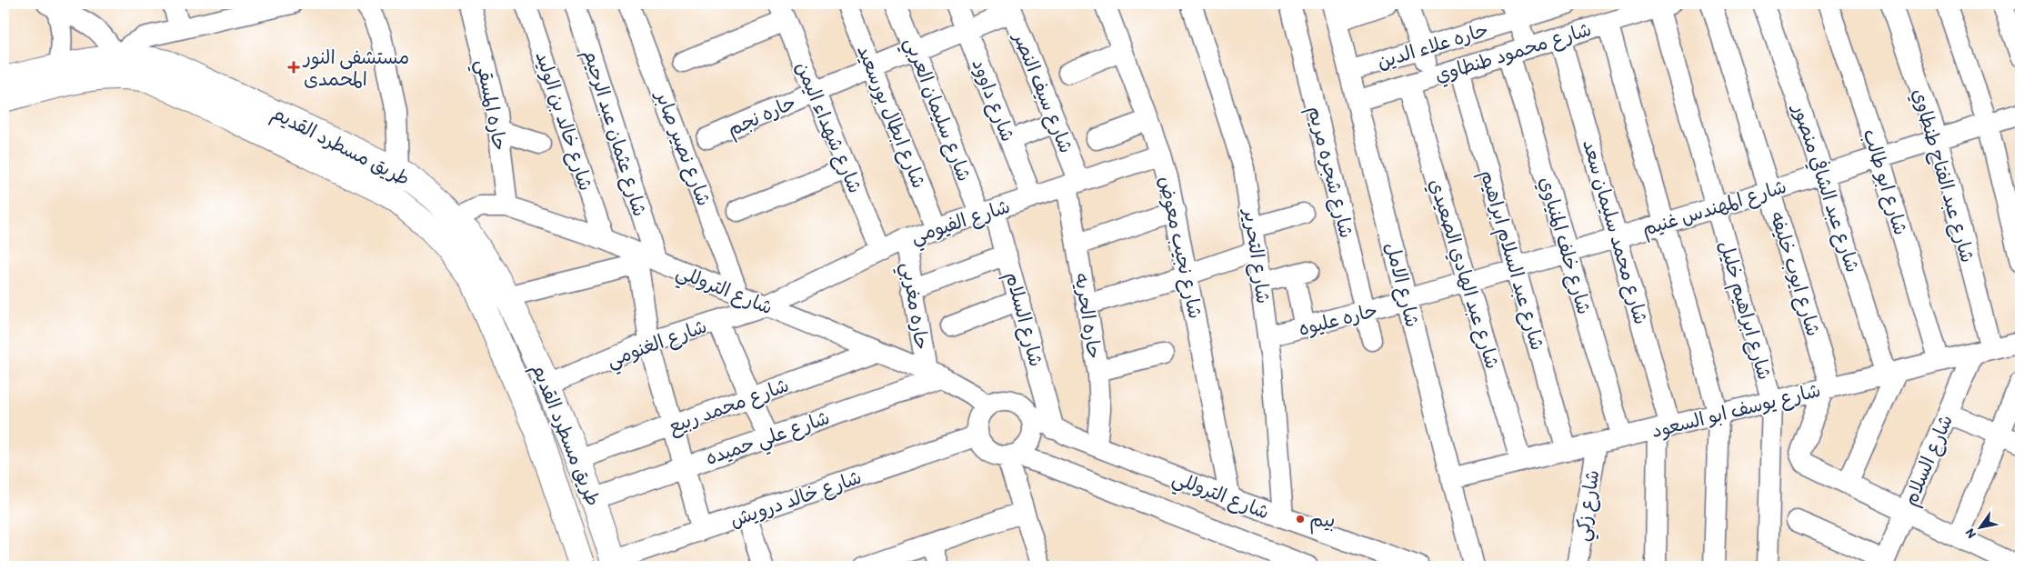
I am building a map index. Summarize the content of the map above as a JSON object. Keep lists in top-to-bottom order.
{
  "streets": {
    "main road": ["طريق مسطرد القديم"],
    "street": [
      "حاره علاء الدين",
      "شارع محمود طنطاوي",
      "شارع سيف النصر",
      "شارع داوود",
      "حاره المسقي",
      "شارع سليمان العربي",
      "حاره نجم",
      "شارع ابطال بورسعيد",
      "شارع خالد بن الوليد",
      "شارع شهداء اليمن",
      "شارع عثمان عبد الرحيم",
      "شارع نصير صابر",
      "شارع شجره مريم",
      "شارع عبد الفتاح طنطاوي",
      "شارع ابو طالب",
      "شارع عبد الشافي منصور",
      "شارع المهندس غنيم",
      "شارع الفيومي",
      "شارع محمد سليمان سعد",
      "شارع خلف المنياوي",
      "شارع نجيب معوض",
      "شارع التحرير",
      "شارع عبد السلام ابراهيم",
      "شارع عبد الهادي الصعيدي",
      "شارع ايوب خليفه",
      "شارع الامل",
      "شارع التروللي",
      "حاره مغربي",
      "شارع ابراهيم خليل",
      "حاره الحريه",
      "شارع السلام",
      "حاره عليوه",
      "شارع الغنومي",
      "شارع محمد ربيع",
      "شارع يوسف ابو السعود",
      "شارع علي حميده",
      "شارع خالد درويش",
      "شارع زكي"
    ]
  },
  "crossings": [
    ["حاره علاء الدين", "شارع خلف المنياوي"],
    ["حاره علاء الدين", "شارع الامل"],
    ["شارع محمود طنطاوي", "شارع محمد سليمان سعد"],
    ["شارع محمود طنطاوي", "شارع خلف المنياوي"],
    ["شارع محمود طنطاوي", "شارع عبد السلام ابراهيم"],
    ["شارع محمود طنطاوي", "شارع عبد الهادي الصعيدي"],
    ["شارع محمود طنطاوي", "شارع الامل"],
    ["شارع محمود طنطاوي", "شارع ابراهيم خليل"],
    ["شارع سيف النصر", "حاره نجم"],
    ["شارع سيف النصر", "شارع الفيومي"],
    ["شارع سيف النصر", "حاره الحريه"],
    ["شارع داوود", "حاره نجم"],
    ["شارع داوود", "شارع الفيومي"],
    ["حاره المسقي", "شارع التروللي"],
    ["شارع سليمان العربي", "حاره نجم"],
    ["شارع سليمان العربي", "شارع الفيومي"],
    ["شارع سليمان العربي", "شارع السلام"],
    ["حاره نجم", "شارع ابطال بورسعيد"],
    ["حاره نجم", "شارع شهداء اليمن"],
    ["شارع ابطال بورسعيد", "شارع الفيومي"],
    ["شارع خالد بن الوليد", "شارع التروللي"],
    ["شارع شهداء اليمن", "شارع الفيومي"],
    ["شارع عثمان عبد الرحيم", "شارع التروللي"],
    ["شارع عثمان عبد الرحيم", "شارع الغنومي"],
    ["شارع عثمان عبد الرحيم", "شارع محمد ربيع"],
    ["شارع عثمان عبد الرحيم", "شارع علي حميده"],
    ["شارع عثمان عبد الرحيم", "شارع خالد درويش"],
    ["طريق مسطرد القديم", "شارع التروللي"],
    ["طريق مسطرد القديم", "شارع الغنومي"],
    ["طريق مسطرد القديم", "شارع محمد ربيع"],
    ["طريق مسطرد القديم", "شارع علي حميده"],
    ["طريق مسطرد القديم", "شارع خالد درويش"],
    ["شارع نصير صابر", "شارع التروللي"],
    ["شارع شجره مريم", "حاره عليوه"],
    ["شارع عبد الفتاح طنطاوي", "شارع المهندس غنيم"],
    ["شارع عبد الفتاح طنطاوي", "شارع السلام"],
    ["شارع عبد الفتاح طنطاوي", "شارع يوسف ابو السعود"],
    ["شارع ابو طالب", "شارع المهندس غنيم"],
    ["شارع ابو طالب", "شارع يوسف ابو السعود"],
    ["شارع عبد الشافي منصور", "شارع المهندس غنيم"],
    ["شارع عبد الشافي منصور", "شارع يوسف ابو السعود"],
    ["شارع المهندس غنيم", "شارع محمد سليمان سعد"],
    ["شارع المهندس غنيم", "شارع خلف المنياوي"],
    ["شارع المهندس غنيم", "شارع عبد السلام ابراهيم"],
    ["شارع المهندس غنيم", "شارع عبد الهادي الصعيدي"],
    ["شارع المهندس غنيم", "شارع ايوب خليفه"],
    ["شارع المهندس غنيم", "شارع الامل"],
    ["شارع المهندس غنيم", "شارع ابراهيم خليل"],
    ["شارع المهندس غنيم", "حاره عليوه"],
    ["شارع الفيومي", "شارع نجيب معوض"],
    ["شارع الفيومي", "شارع التروللي"],
    ["شارع الفيومي", "حاره مغربي"],
    ["شارع الفيومي", "حاره الحريه"],
    ["شارع الفيومي", "شارع السلام"],
    ["شارع الفيومي", "شارع الغنومي"],
    ["شارع محمد سليمان سعد", "شارع يوسف ابو السعود"],
    ["شارع خلف المنياوي", "شارع يوسف ابو السعود"],
    ["شارع نجيب معوض", "شارع التروللي"],
    ["شارع التحرير", "شارع التروللي"],
    ["شارع التحرير", "حاره عليوه"],
    ["شارع عبد السلام ابراهيم", "شارع يوسف ابو السعود"],
    ["شارع عبد الهادي الصعيدي", "شارع يوسف ابو السعود"],
    ["شارع ايوب خليفه", "شارع يوسف ابو السعود"],
    ["شارع الامل", "حاره عليوه"],
    ["شارع الامل", "شارع يوسف ابو السعود"],
    ["شارع التروللي", "حاره مغربي"],
    ["شارع التروللي", "حاره الحريه"],
    ["شارع التروللي", "شارع السلام"],
    ["شارع التروللي", "شارع الغنومي"],
    ["شارع التروللي", "شارع محمد ربيع"],
    ["شارع التروللي", "شارع علي حميده"],
    ["شارع التروللي", "شارع خالد درويش"],
    ["حاره مغربي", "شارع علي حميده"],
    ["شارع ابراهيم خليل", "شارع يوسف ابو السعود"],
    ["شارع السلام", "شارع يوسف ابو السعود"],
    ["شارع يوسف ابو السعود", "شارع زكي"]
  ],
  "places": {
    "health": ["مستشفى النور المحمدى"],
    "other": ["بيم"]
  },
  "north": "bottom left"
}
